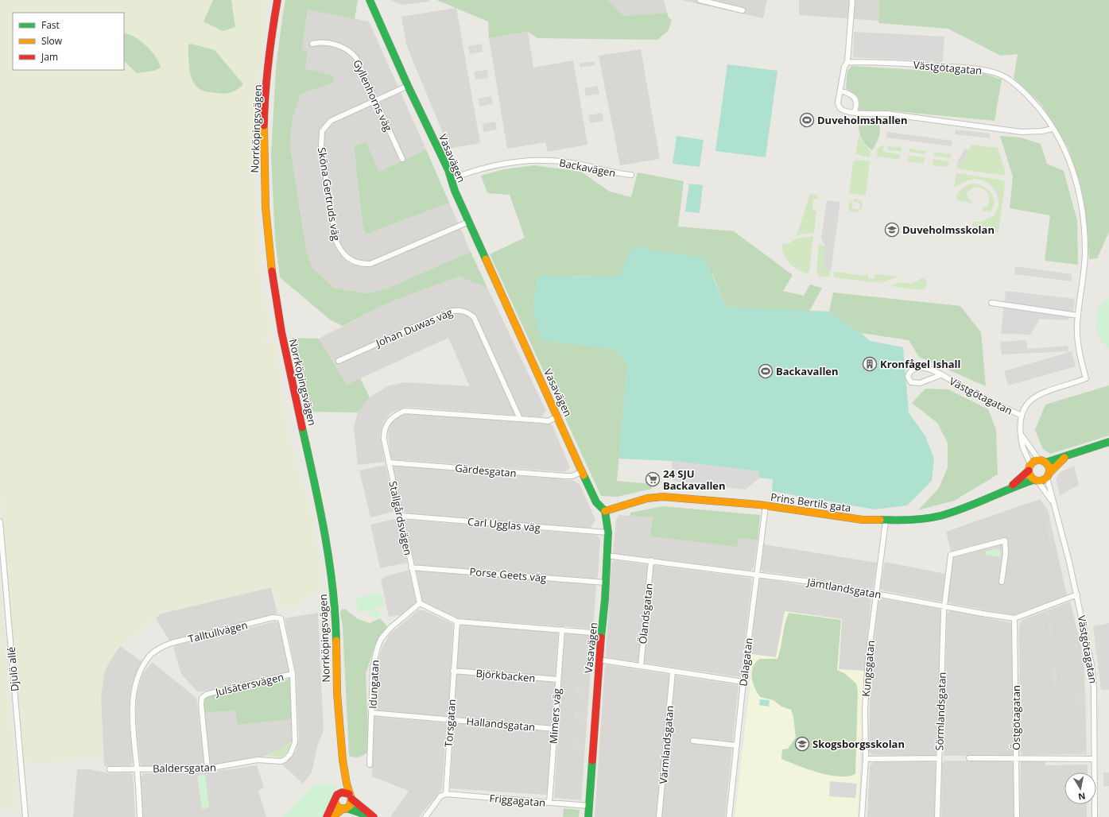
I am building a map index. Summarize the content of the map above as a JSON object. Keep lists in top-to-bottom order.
{
  "streets": {
    "street": [
      "Västgötagatan",
      "Gyllenhorns väg",
      "Norrköpingsvägen",
      "Vasavägen",
      "Backavägen",
      "Sköna Gertruds väg",
      "Johan Duwas väg",
      "Gärdesgatan",
      "Prins Bertils gata",
      "Stallgårdsvägen",
      "Carl Ugglas väg",
      "Porse Geets väg",
      "Jämtlandsgatan",
      "Ölandsgatan",
      "Talltullvägen",
      "Dalagatan",
      "Kungsgatan",
      "Djulö allé",
      "Björkbacken",
      "Julsätersvägen",
      "Idungatan",
      "Sörmlandsgatan",
      "Mimers väg",
      "Östgötagatan",
      "Torsgatan",
      "Hallandsgatan",
      "Värmlandsgatan",
      "Baldersgatan",
      "Friggagatan"
    ]
  },
  "crossings": [
    ["Västgötagatan", "Prins Bertils gata"],
    ["Gyllenhorns väg", "Sköna Gertruds väg"],
    ["Vasavägen", "Backavägen"],
    ["Vasavägen", "Sköna Gertruds väg"],
    ["Vasavägen", "Gärdesgatan"],
    ["Vasavägen", "Prins Bertils gata"],
    ["Vasavägen", "Stallgårdsvägen"],
    ["Vasavägen", "Carl Ugglas väg"],
    ["Vasavägen", "Porse Geets väg"],
    ["Vasavägen", "Jämtlandsgatan"],
    ["Vasavägen", "Friggagatan"],
    ["Johan Duwas väg", "Stallgårdsvägen"],
    ["Gärdesgatan", "Stallgårdsvägen"],
    ["Prins Bertils gata", "Dalagatan"],
    ["Prins Bertils gata", "Kungsgatan"],
    ["Stallgårdsvägen", "Carl Ugglas väg"],
    ["Stallgårdsvägen", "Porse Geets väg"],
    ["Stallgårdsvägen", "Idungatan"],
    ["Jämtlandsgatan", "Ölandsgatan"],
    ["Jämtlandsgatan", "Dalagatan"],
    ["Jämtlandsgatan", "Kungsgatan"],
    ["Jämtlandsgatan", "Sörmlandsgatan"],
    ["Jämtlandsgatan", "Östgötagatan"],
    ["Talltullvägen", "Julsätersvägen"],
    ["Talltullvägen", "Baldersgatan"],
    ["Björkbacken", "Mimers väg"],
    ["Björkbacken", "Torsgatan"],
    ["Julsätersvägen", "Baldersgatan"],
    ["Idungatan", "Hallandsgatan"],
    ["Mimers väg", "Hallandsgatan"],
    ["Mimers väg", "Friggagatan"],
    ["Torsgatan", "Hallandsgatan"],
    ["Torsgatan", "Friggagatan"]
  ],
  "places": {
    "sports": ["Duveholmshallen", "Backavallen"],
    "school or university": ["Duveholmsskolan", "Skogsborgsskolan"],
    "building": ["Kronfågel Ishall"],
    "supermarket": ["24 SJU Backavallen"]
  },
  "legend": ["Fast", "Slow", "Jam"],
  "north": "bottom"
}
